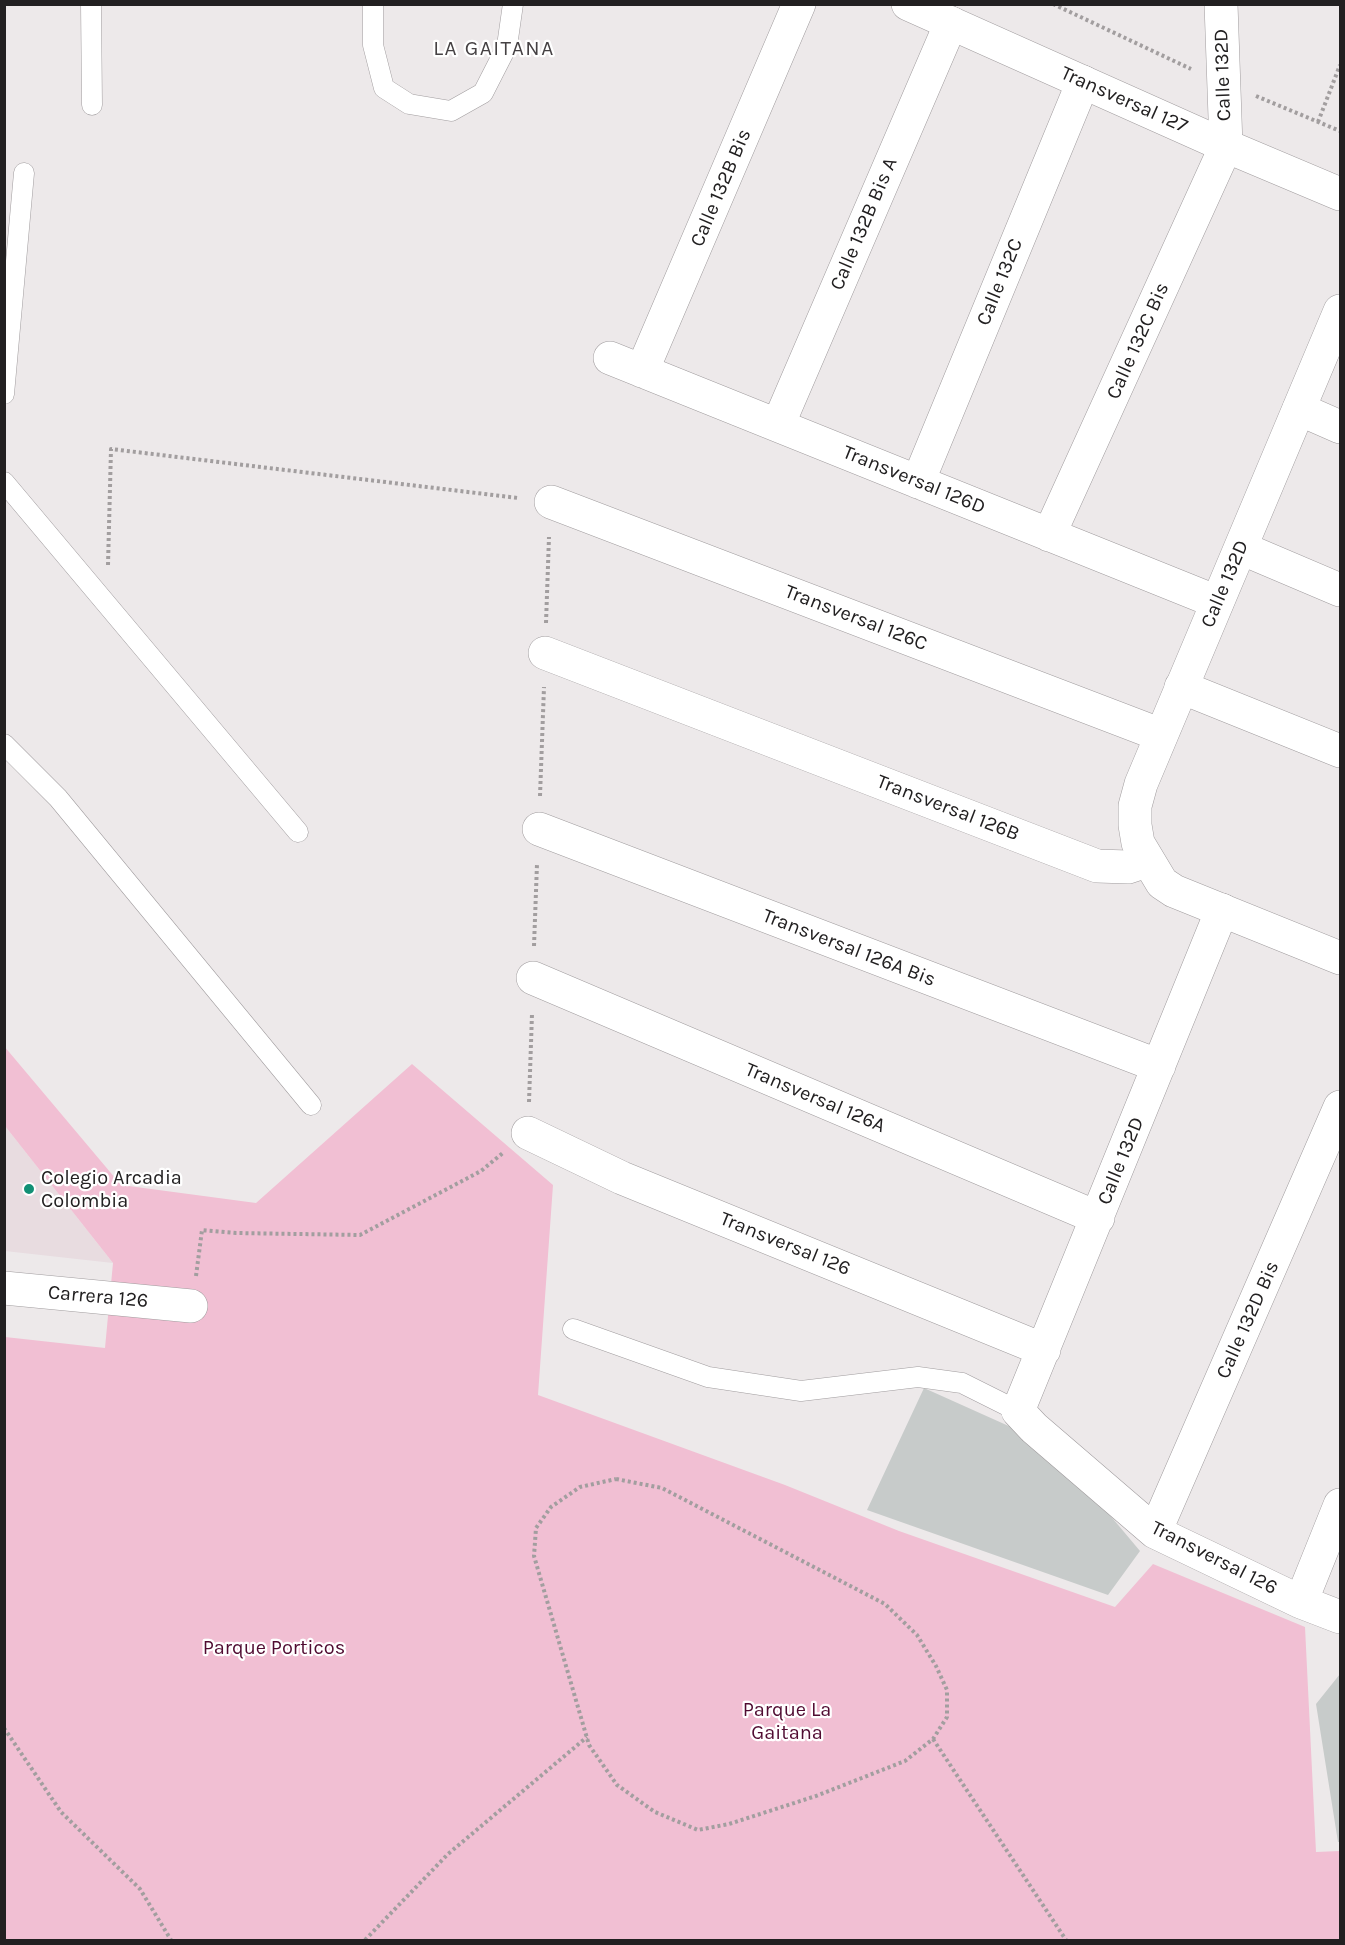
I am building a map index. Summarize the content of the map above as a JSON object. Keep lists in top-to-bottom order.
{
  "streets": {
    "street": [
      "Calle 132D",
      "Transversal 127",
      "Calle 132B Bis",
      "Calle 132B Bis A",
      "Calle 132C",
      "Calle 132C Bis",
      "Transversal 126D",
      "Transversal 126C",
      "Transversal 126B",
      "Transversal 126A Bis",
      "Transversal 126A",
      "Transversal 126",
      "Carrera 126",
      "Calle 132D Bis"
    ]
  },
  "crossings": [
    ["Calle 132D", "Transversal 127"],
    ["Calle 132D", "Calle 132C Bis"],
    ["Calle 132D", "Transversal 126D"],
    ["Calle 132D", "Transversal 126C"],
    ["Calle 132D", "Transversal 126B"],
    ["Calle 132D", "Transversal 126A Bis"],
    ["Calle 132D", "Transversal 126A"],
    ["Calle 132D", "Transversal 126"],
    ["Transversal 127", "Calle 132B Bis A"],
    ["Transversal 127", "Calle 132C"],
    ["Transversal 127", "Calle 132C Bis"],
    ["Calle 132B Bis", "Transversal 126D"],
    ["Calle 132B Bis A", "Transversal 126D"],
    ["Calle 132C", "Transversal 126D"],
    ["Calle 132C Bis", "Transversal 126D"],
    ["Transversal 126", "Calle 132D Bis"]
  ],
  "districts": ["LA GAITANA"],
  "parks": ["Parque Porticos", "Parque La Gaitana"],
  "places": ["Colegio Arcadia Colombia"]
}
